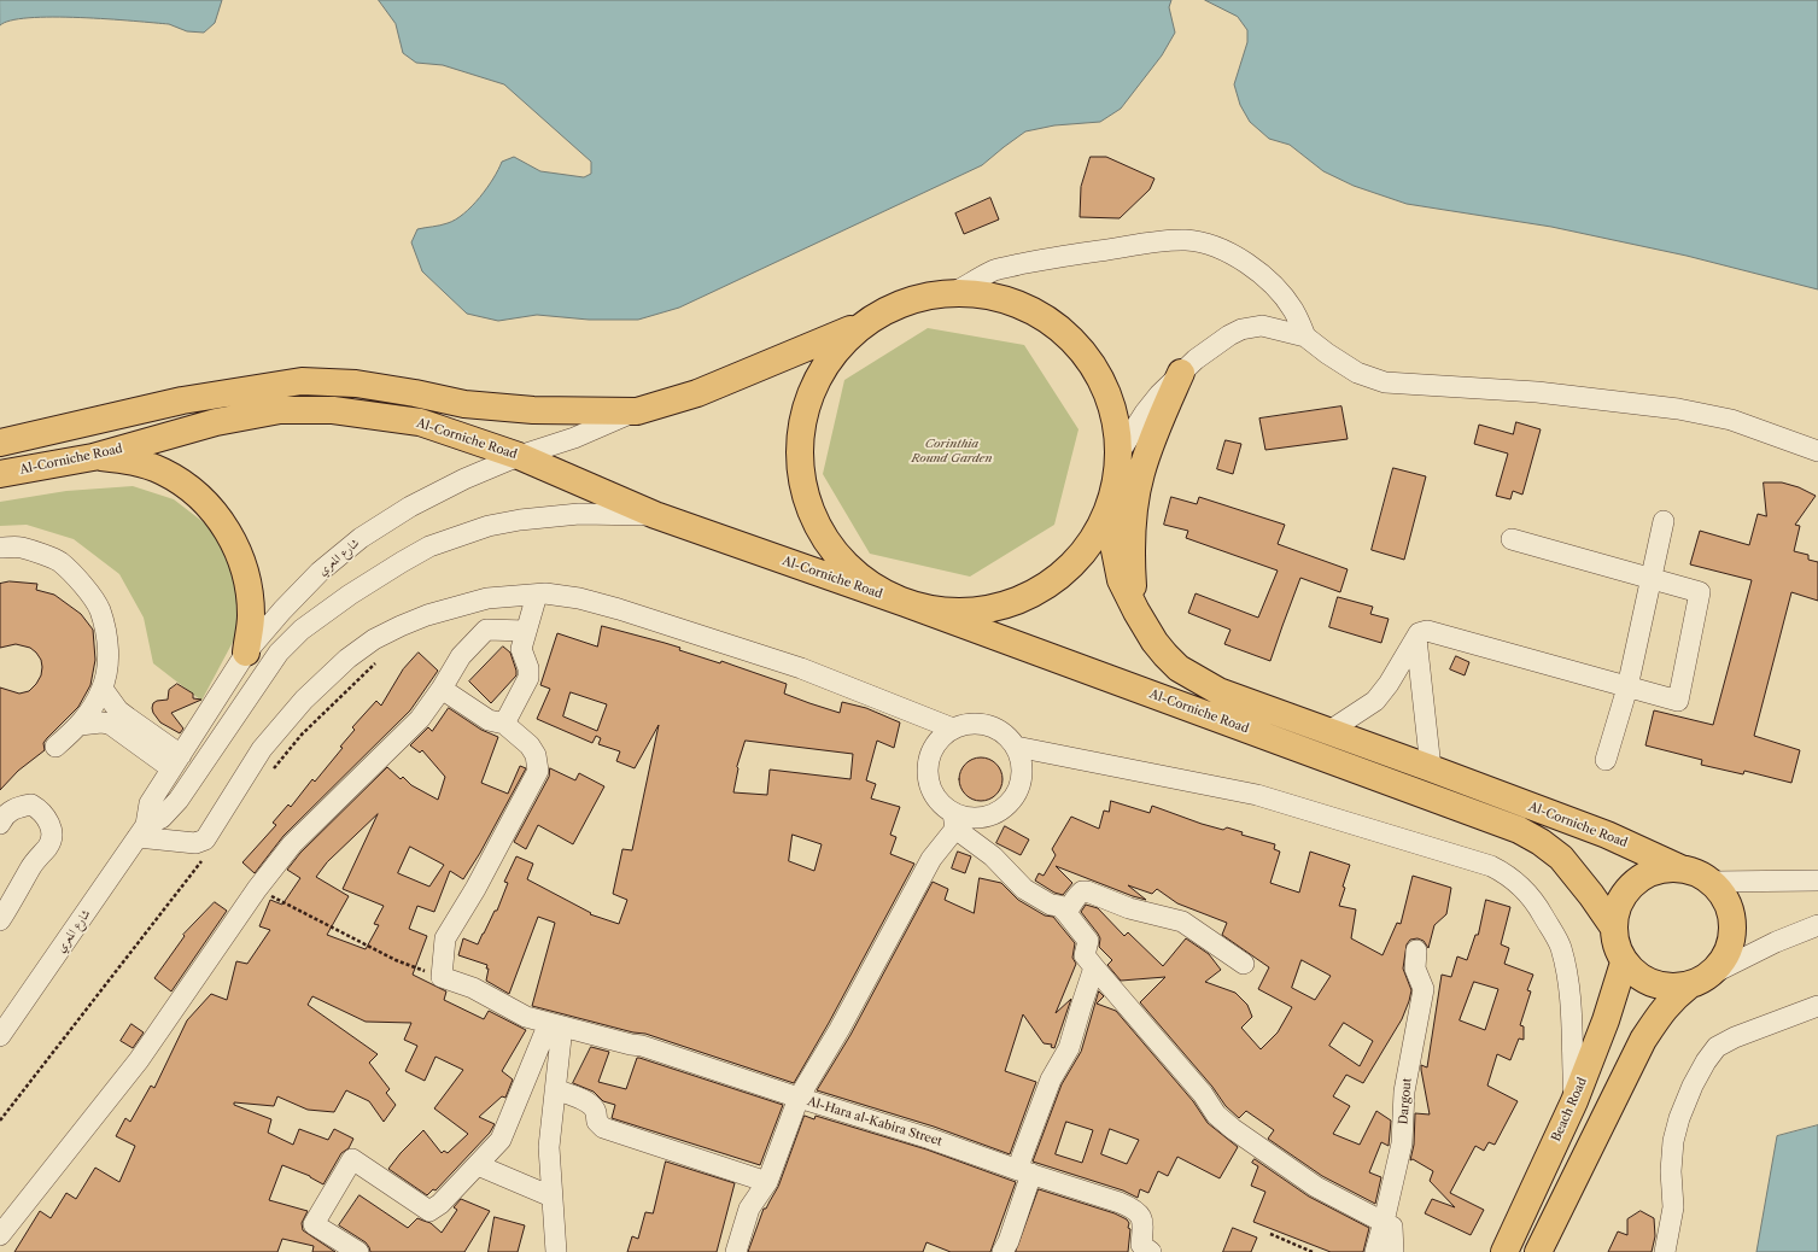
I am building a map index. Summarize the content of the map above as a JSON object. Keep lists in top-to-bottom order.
{
  "streets": {
    "highway": ["Al-Corniche Road", "Beach Road"],
    "street": ["شارع المعري", "Dargout", "Al-Hara al-Kabira Street"]
  },
  "crossings": [
    ["Al-Corniche Road", "شارع المعري"],
    ["Al-Corniche Road", "Beach Road"]
  ],
  "parks": ["Corinthia Round Garden"]
}
